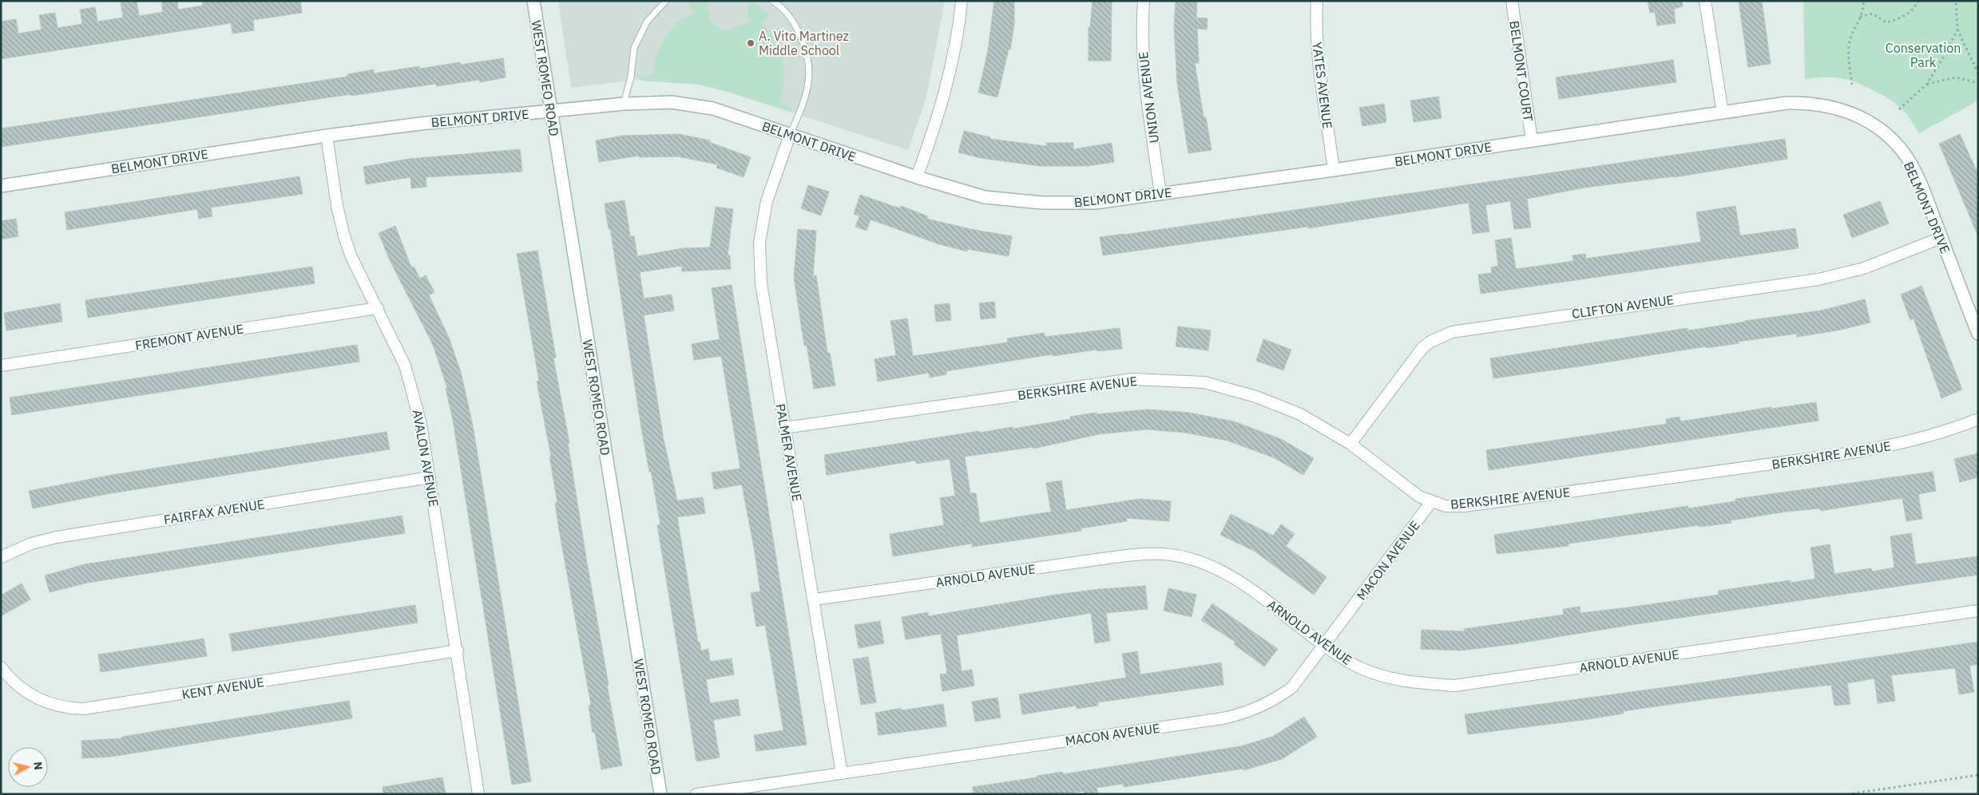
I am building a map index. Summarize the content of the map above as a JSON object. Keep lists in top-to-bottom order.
{
  "streets": {
    "street": [
      "BELMONT COURT",
      "WEST ROMEO ROAD",
      "YATES AVENUE",
      "UNION AVENUE",
      "BELMONT DRIVE",
      "CLIFTON AVENUE",
      "FREMONT AVENUE",
      "BERKSHIRE AVENUE",
      "PALMER AVENUE",
      "AVALON AVENUE",
      "FAIRFAX AVENUE",
      "MACON AVENUE",
      "ARNOLD AVENUE",
      "KENT AVENUE"
    ]
  },
  "crossings": [
    ["BELMONT COURT", "BELMONT DRIVE"],
    ["WEST ROMEO ROAD", "BELMONT DRIVE"],
    ["YATES AVENUE", "BELMONT DRIVE"],
    ["UNION AVENUE", "BELMONT DRIVE"],
    ["BELMONT DRIVE", "CLIFTON AVENUE"],
    ["BELMONT DRIVE", "PALMER AVENUE"],
    ["BELMONT DRIVE", "AVALON AVENUE"],
    ["CLIFTON AVENUE", "BERKSHIRE AVENUE"],
    ["FREMONT AVENUE", "AVALON AVENUE"],
    ["BERKSHIRE AVENUE", "PALMER AVENUE"],
    ["BERKSHIRE AVENUE", "MACON AVENUE"],
    ["PALMER AVENUE", "MACON AVENUE"],
    ["PALMER AVENUE", "ARNOLD AVENUE"],
    ["AVALON AVENUE", "FAIRFAX AVENUE"],
    ["AVALON AVENUE", "KENT AVENUE"],
    ["MACON AVENUE", "ARNOLD AVENUE"]
  ],
  "parks": ["Conservation Park"],
  "places": ["A. Vito Martinez Middle School"],
  "north": "right"
}
